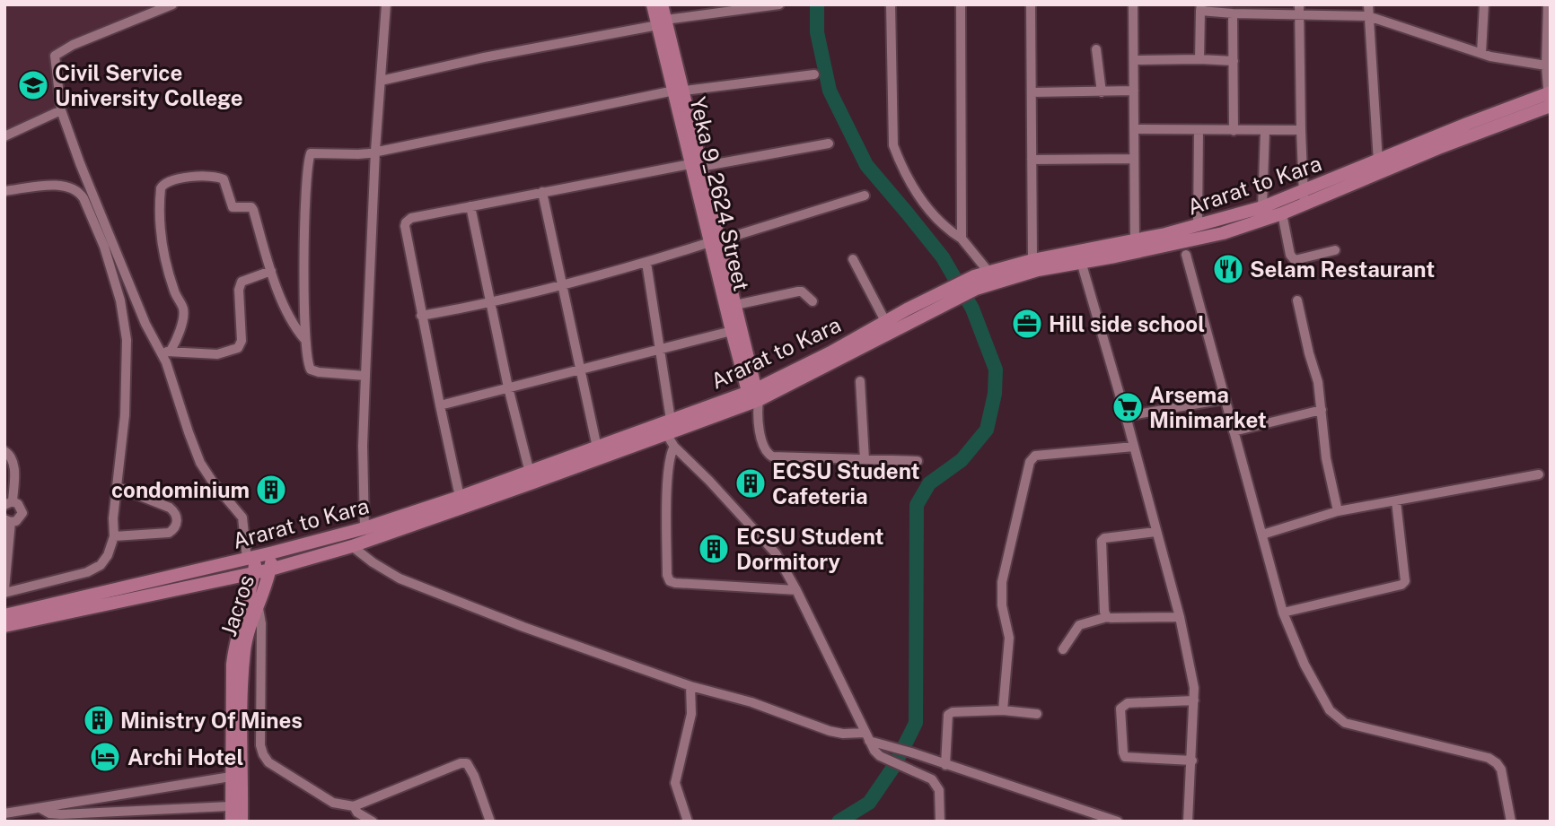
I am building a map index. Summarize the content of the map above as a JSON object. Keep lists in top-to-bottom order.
{
  "streets": {
    "main road": ["Ararat to Kara", "Yeka 9_2624 Street", "Jacros"]
  },
  "crossings": [
    ["Ararat to Kara", "Yeka 9_2624 Street"],
    ["Ararat to Kara", "Jacros"]
  ],
  "places": {
    "school or university": ["Civil Service University College"],
    "restaurant": ["Selam Restaurant"],
    "office": ["Hill side school"],
    "supermarket": ["Arsema Minimarket"],
    "building": [
      "ECSU Student Cafeteria",
      "condominium",
      "ECSU Student Dormitory",
      "Ministry Of Mines"
    ],
    "hotel": ["Archi Hotel"]
  }
}
